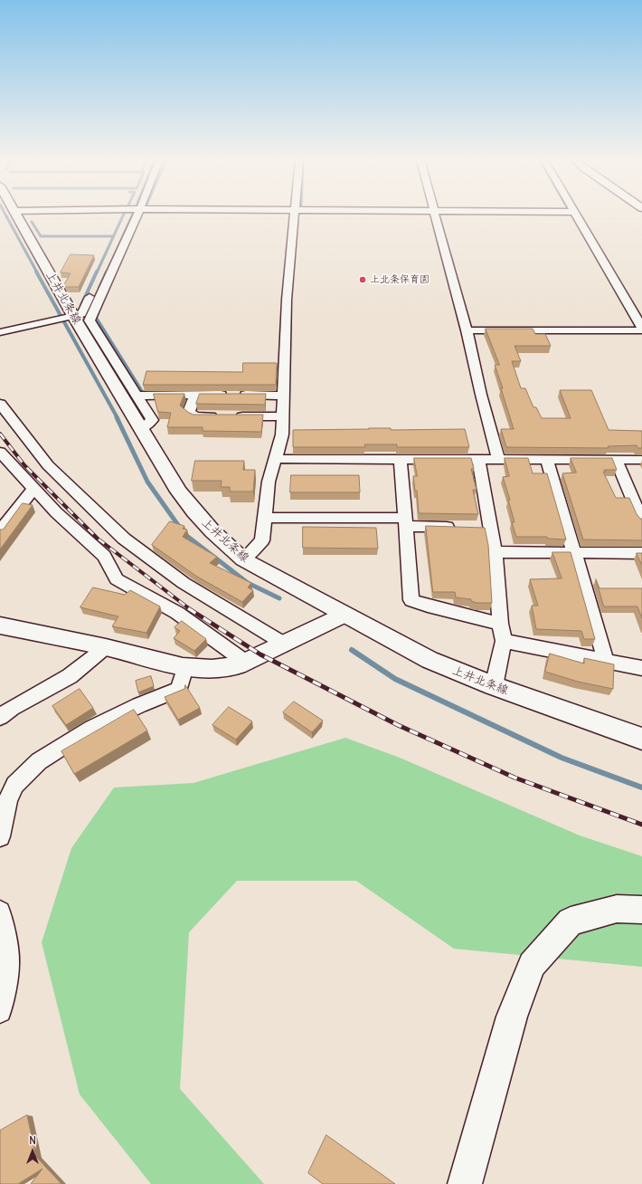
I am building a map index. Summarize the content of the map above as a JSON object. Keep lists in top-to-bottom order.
{
  "streets": {
    "main road": ["上井北条線"]
  },
  "places": ["上北条保育園"],
  "north": "top"
}
